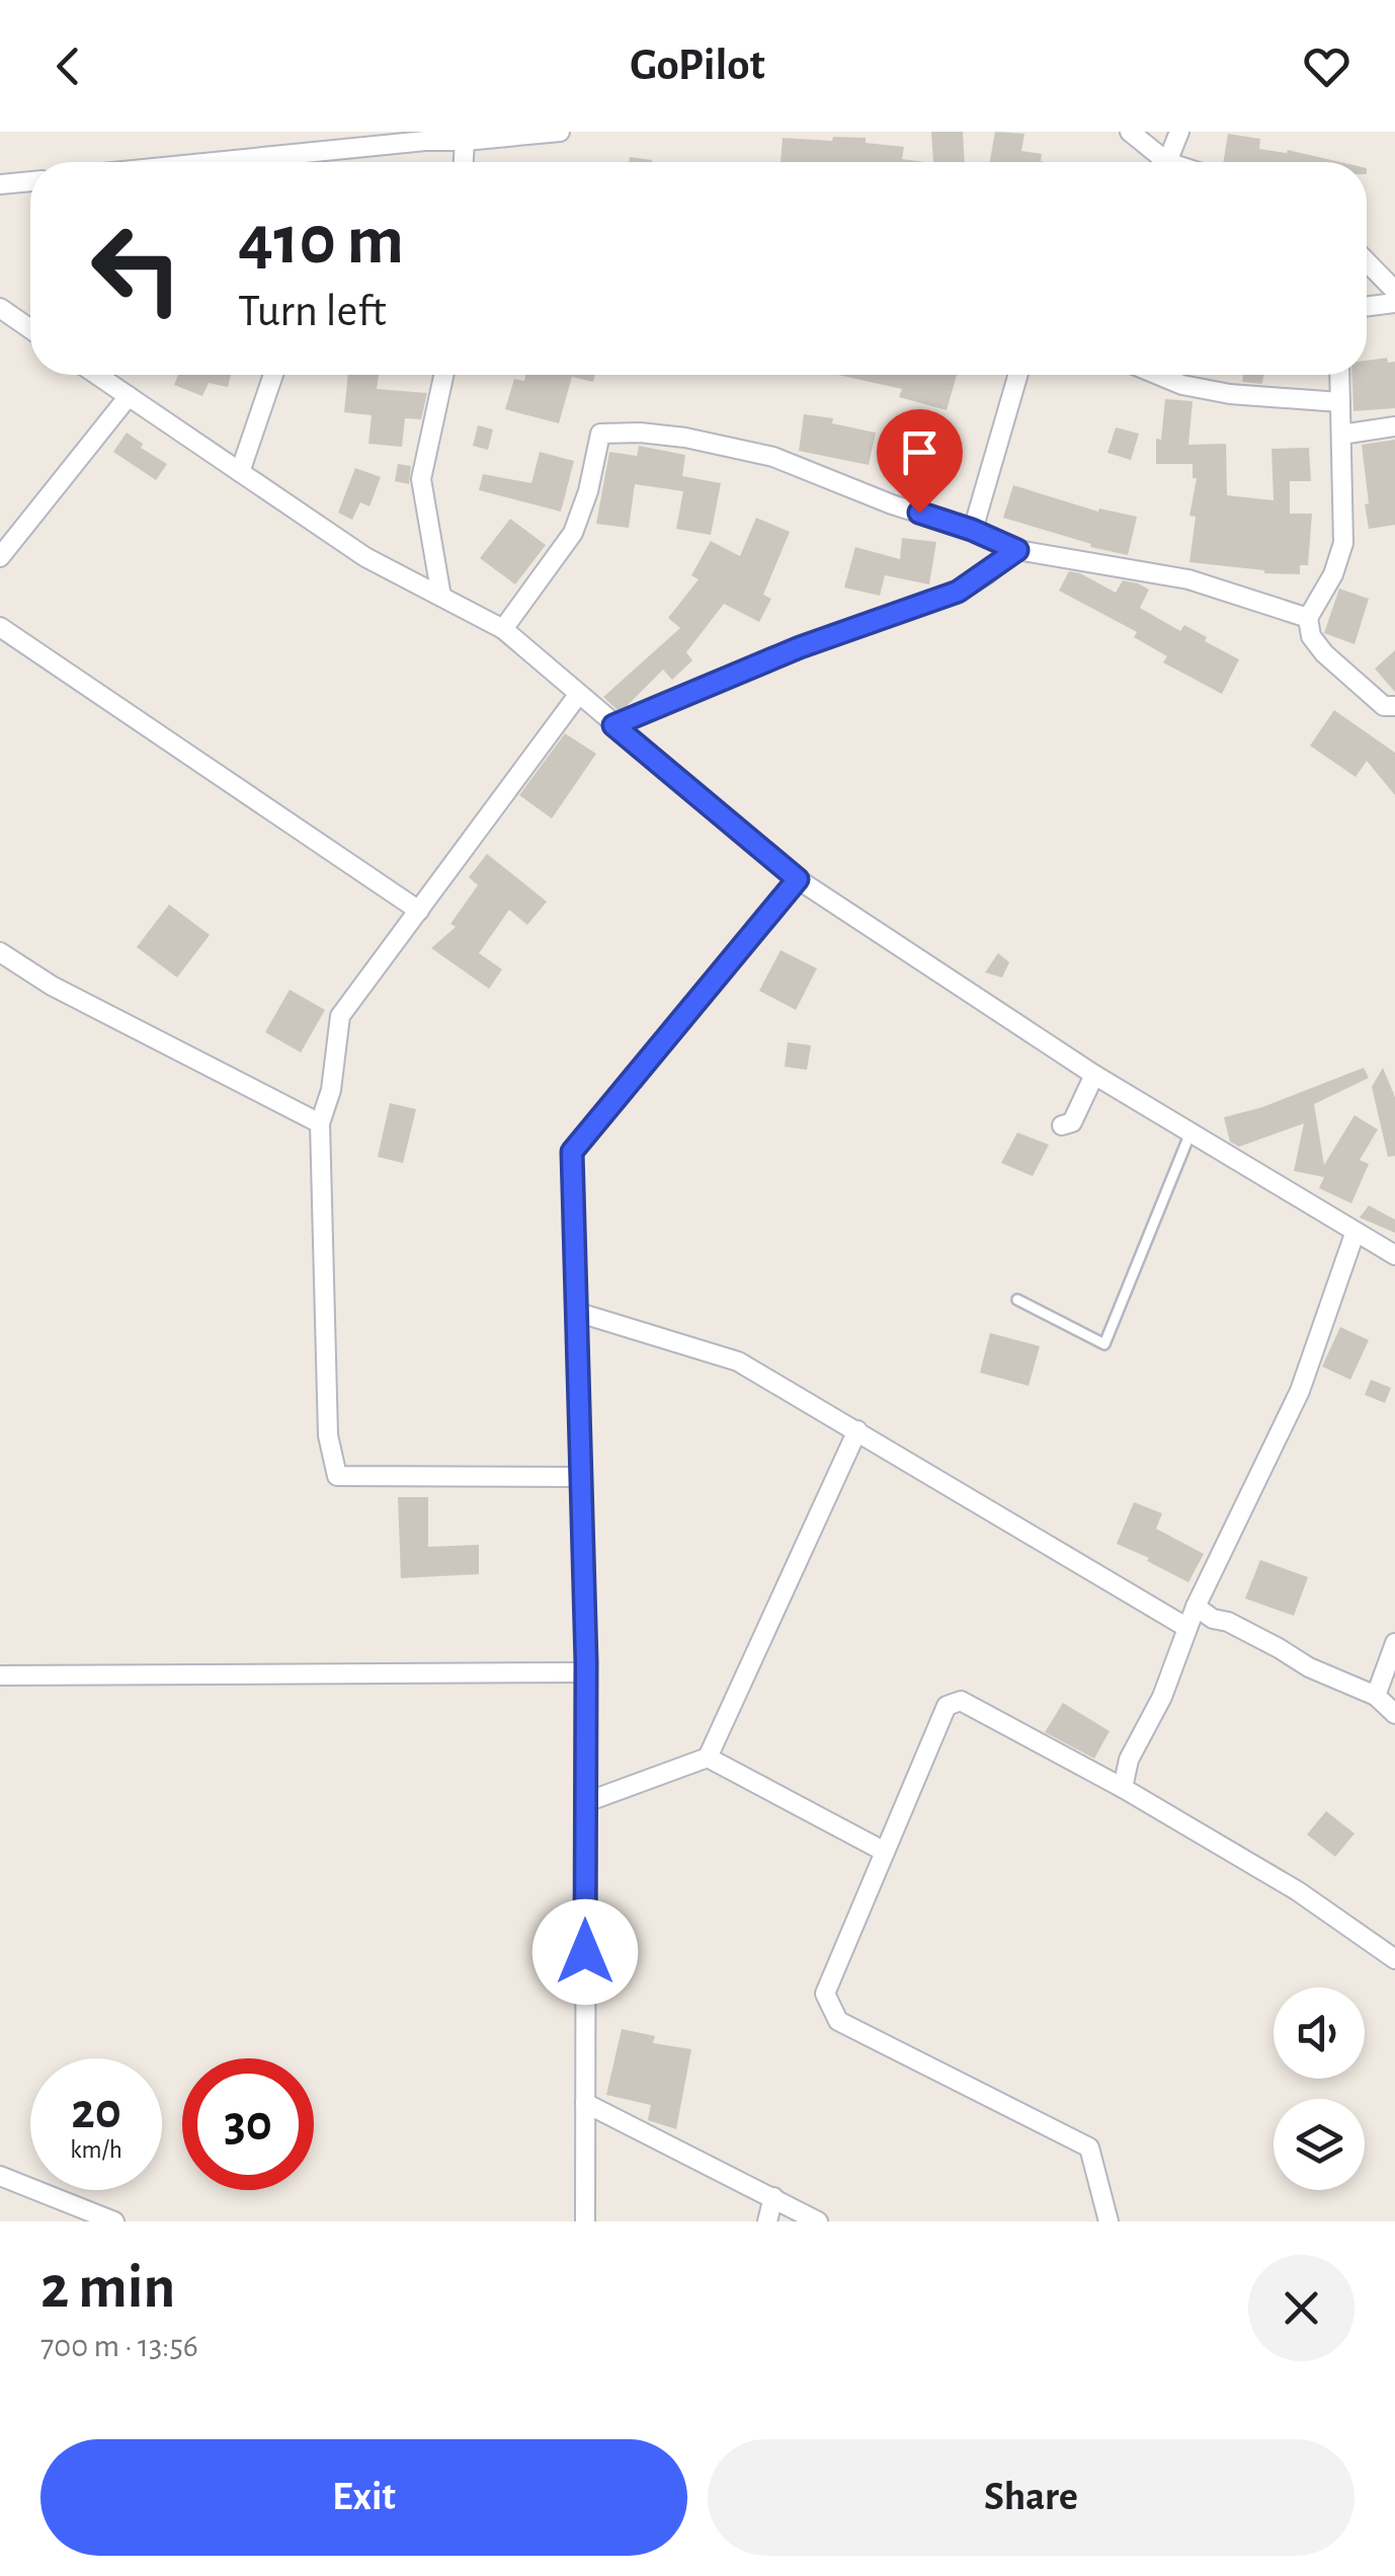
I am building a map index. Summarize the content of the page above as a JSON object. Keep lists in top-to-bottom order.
{
  "page": {
    "header": "GoPilot",
    "turn": ["410 m", "Turn left"],
    "speed": "20 km/h",
    "limit": "30",
    "heading": ["2 min", "700 m · 13:56"],
    "buttons": ["Exit", "Share"]
  }
}
